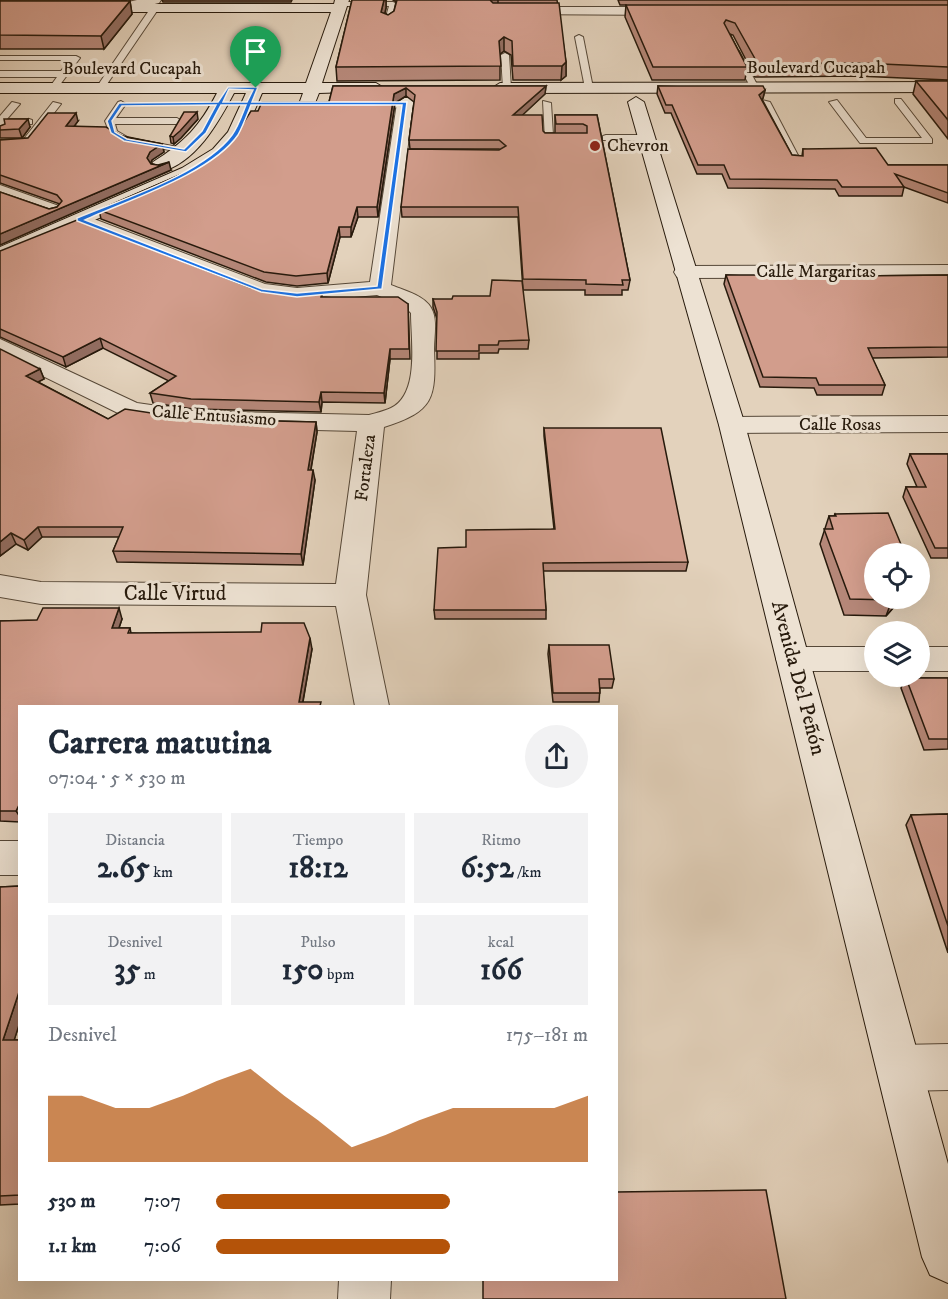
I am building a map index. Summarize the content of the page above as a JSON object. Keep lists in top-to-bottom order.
{
  "streets": {
    "street": [
      "Boulevard Cucapah",
      "Calle Margaritas",
      "Calle Entusiasmo",
      "Calle Rosas",
      "Fortaleza",
      "Calle Virtud",
      "Avenida Del Peñón"
    ]
  },
  "crossings": [
    ["Boulevard Cucapah", "Avenida Del Peñón"],
    ["Calle Margaritas", "Avenida Del Peñón"],
    ["Calle Entusiasmo", "Fortaleza"],
    ["Calle Rosas", "Avenida Del Peñón"],
    ["Fortaleza", "Calle Virtud"]
  ],
  "places": ["Chevron"],
  "page": {
    "heading": ["Carrera matutina", "07:04 · 5 × 530 m"],
    "stats": [
      ["Distancia", "2.65 km"],
      ["Tiempo", "18:12"],
      ["Ritmo", "6:52 /km"],
      ["Desnivel", "35 m"],
      ["Pulso", "150 bpm"],
      ["kcal", "166"]
    ],
    "chart": ["Desnivel", "175–181 m"],
    "list": [
      {
        "name": "530 m",
        "note": "7:07"
      },
      {
        "name": "1.1 km",
        "note": "7:06"
      }
    ]
  }
}
